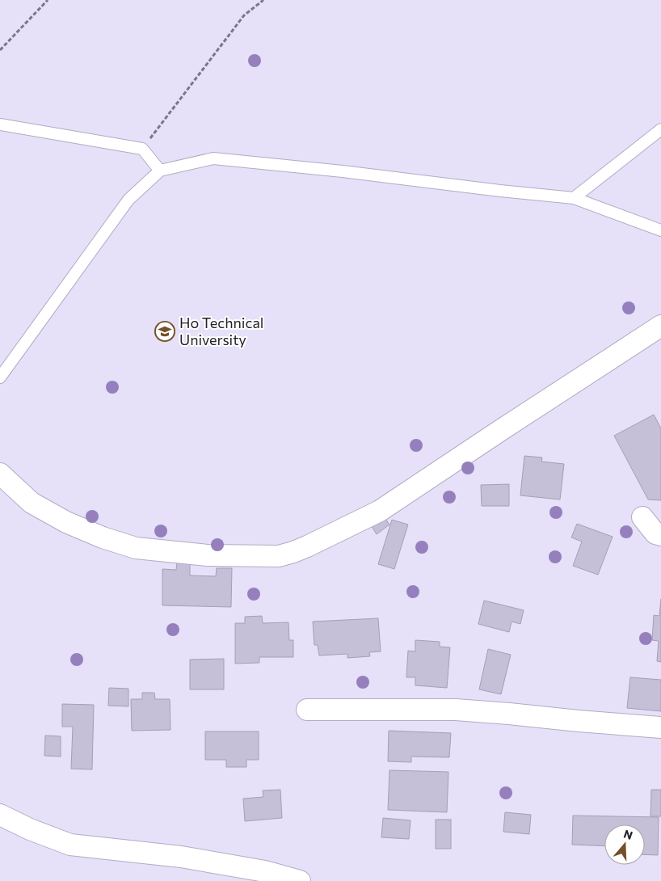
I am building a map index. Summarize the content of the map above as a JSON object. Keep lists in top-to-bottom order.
{
  "places": {
    "school or university": ["Ho Technical University"]
  },
  "north": "top"
}
